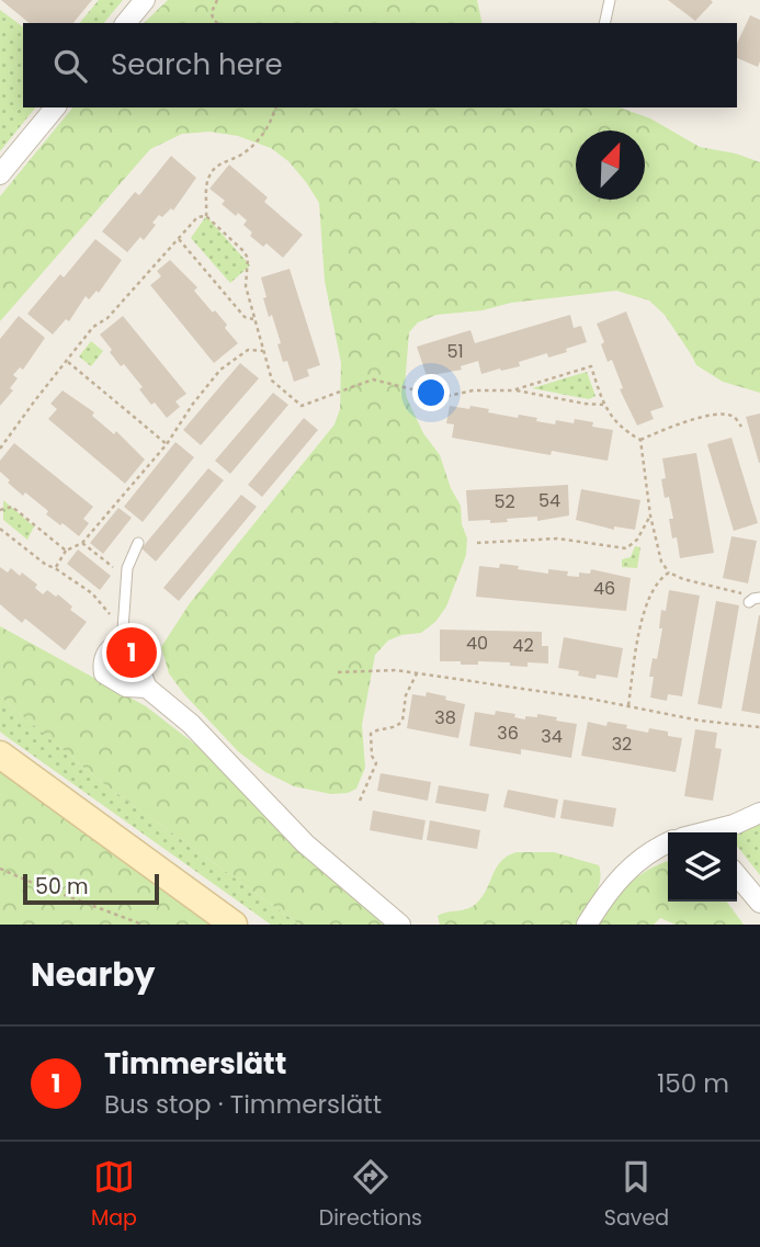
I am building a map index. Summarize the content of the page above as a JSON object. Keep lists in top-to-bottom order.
{
  "house_numbers": [
    "51",
    "54",
    "52",
    "46",
    "40",
    "42",
    "38",
    "36",
    "34",
    "32"
  ],
  "scale_bar": "50 m",
  "north": "top right",
  "page": {
    "search": "Search here",
    "pins": "1",
    "scale": "50 m",
    "heading": "Nearby",
    "list": [
      {
        "mark": "1",
        "name": "Timmerslätt",
        "note": "Bus stop · Timmerslätt",
        "value": "150 m"
      }
    ],
    "nav": ["Map", "Directions", "Saved"]
  }
}
